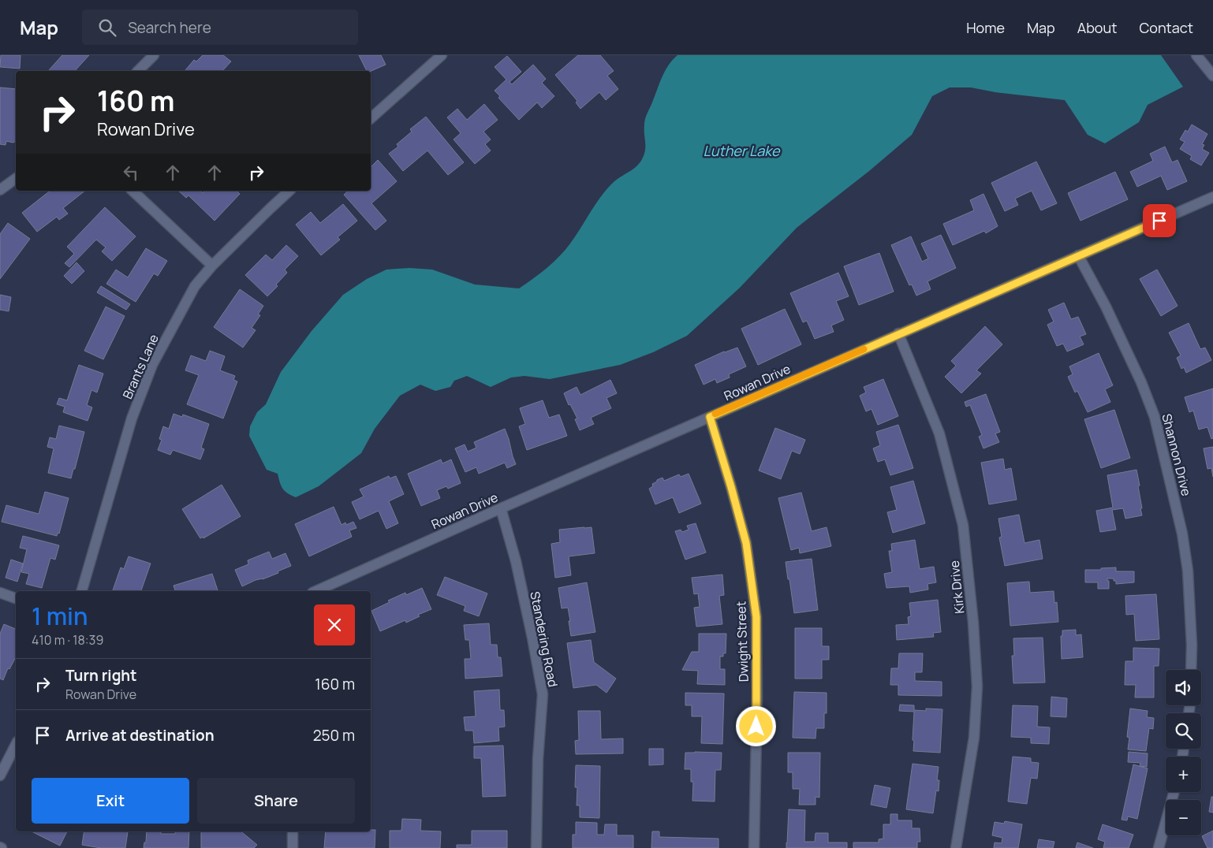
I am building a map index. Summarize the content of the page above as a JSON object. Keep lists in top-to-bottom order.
{
  "streets": {
    "street": [
      "Brants Lane",
      "Rowan Drive",
      "Shannon Drive",
      "Kirk Drive",
      "Standering Road",
      "Dwight Street"
    ]
  },
  "crossings": [
    ["Rowan Drive", "Shannon Drive"],
    ["Rowan Drive", "Kirk Drive"],
    ["Rowan Drive", "Standering Road"],
    ["Rowan Drive", "Dwight Street"]
  ],
  "water": ["Luther Lake"],
  "page": {
    "header": "Map",
    "search": "Search here",
    "nav": [
      "Home",
      "Map",
      "About",
      "Contact"
    ],
    "turn": ["160 m", "Rowan Drive"],
    "heading": ["1 min", "410 m · 18:39"],
    "list": [
      {
        "name": "Turn right",
        "note": "Rowan Drive",
        "value": "160 m"
      },
      {
        "name": "Arrive at destination",
        "value": "250 m"
      }
    ],
    "map_buttons": ["+", "−"],
    "buttons": ["Exit", "Share"]
  }
}
